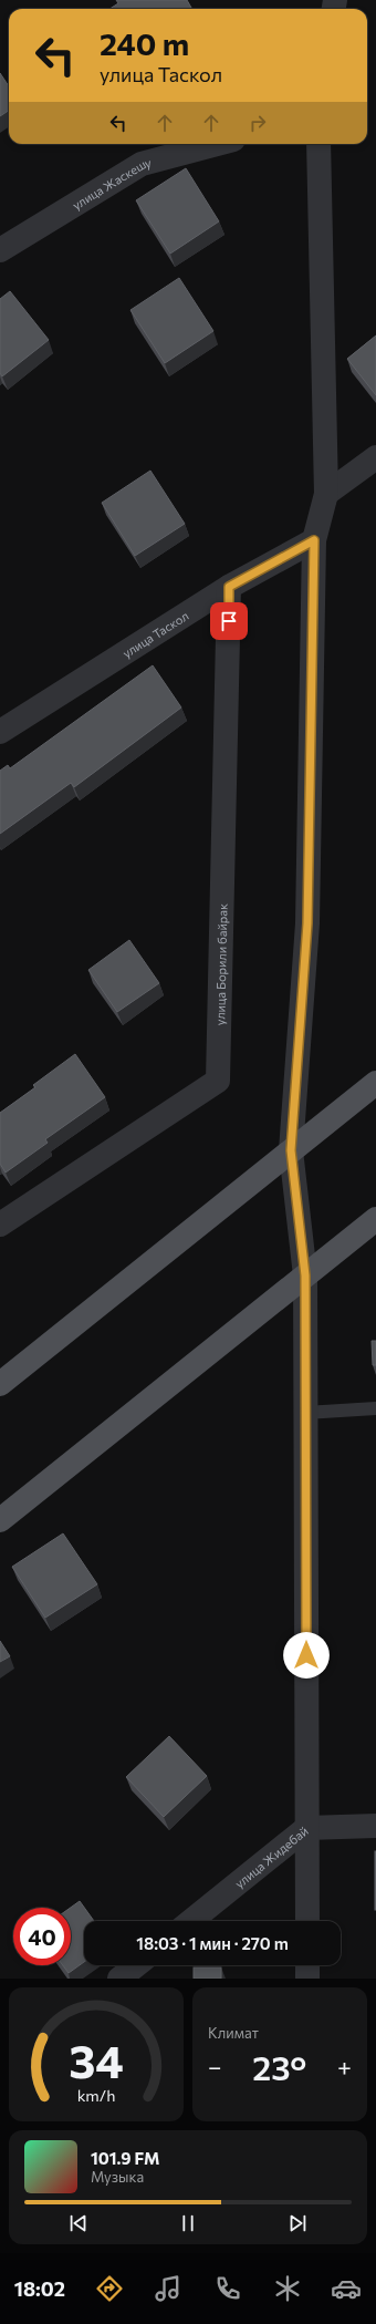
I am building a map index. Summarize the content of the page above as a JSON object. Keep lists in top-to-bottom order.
{
  "streets": {
    "street": [
      "улица Жаскешу",
      "улица Таскол",
      "улица Борили байрак",
      "улица Жидебай"
    ]
  },
  "crossings": [
    ["улица Таскол", "улица Борили байрак"]
  ],
  "page": {
    "turn": ["240 m", "улица Таскол"],
    "limit": "40",
    "trip": "18:03 · 1 мин · 270 m",
    "tile": "Климат",
    "heat": ["−", "23°", "+"],
    "song": ["101.9 FM", "Музыка"],
    "tabs": "18:02",
    "gauge": ["34", "km/h"]
  }
}
